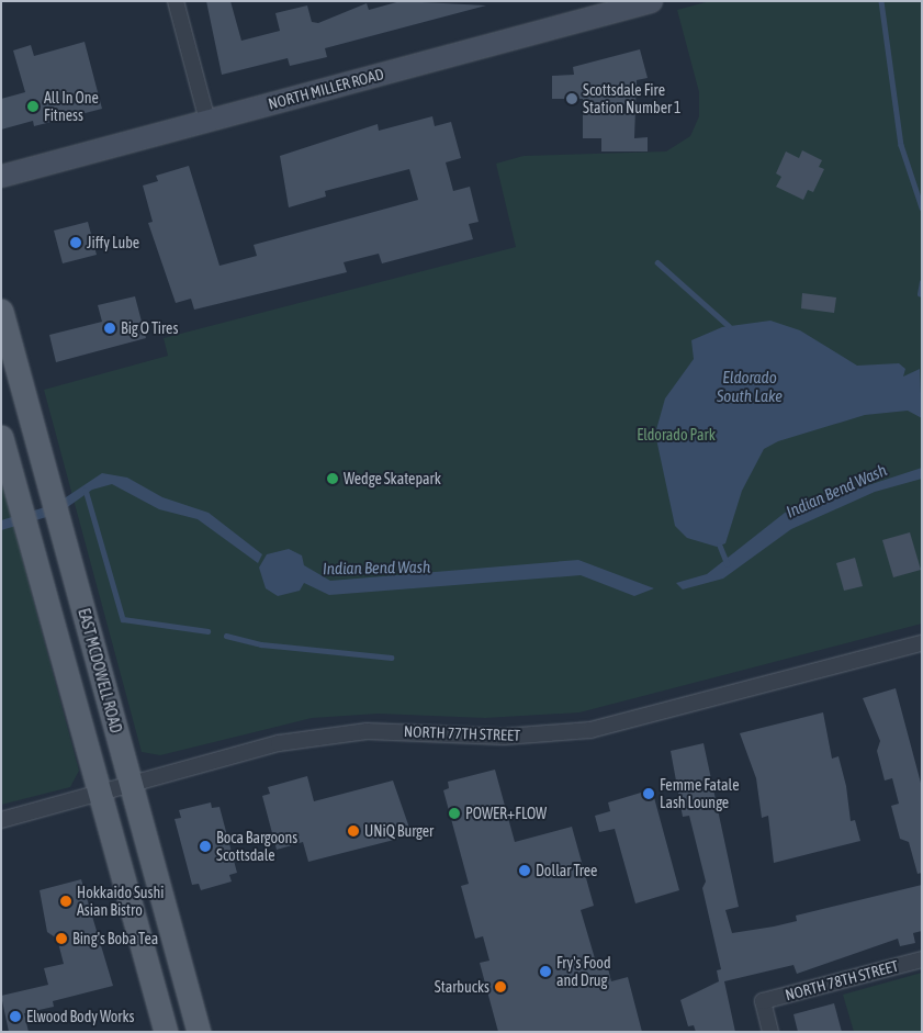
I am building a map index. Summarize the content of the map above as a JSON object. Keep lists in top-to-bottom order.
{
  "streets": {
    "main road": ["EAST MCDOWELL ROAD"],
    "street": ["NORTH MILLER ROAD", "NORTH 77TH STREET", "NORTH 78TH STREET"]
  },
  "crossings": [
    ["EAST MCDOWELL ROAD", "NORTH 77TH STREET"]
  ],
  "water": ["Eldorado South Lake", "Indian Bend Wash"],
  "parks": ["Eldorado Park"],
  "places": [
    "Scottsdale Fire Station Number 1",
    "All In One Fitness",
    "Jiffy Lube",
    "Big O Tires",
    "Wedge Skatepark",
    "Femme Fatale Lash Lounge",
    "POWER+FLOW",
    "UNiQ Burger",
    "Boca Bargoons Scottsdale",
    "Dollar Tree",
    "Hokkaido Sushi Asian Bistro",
    "Bing's Boba Tea",
    "Fry's Food and Drug",
    "Starbucks",
    "Elwood Body Works"
  ]
}
